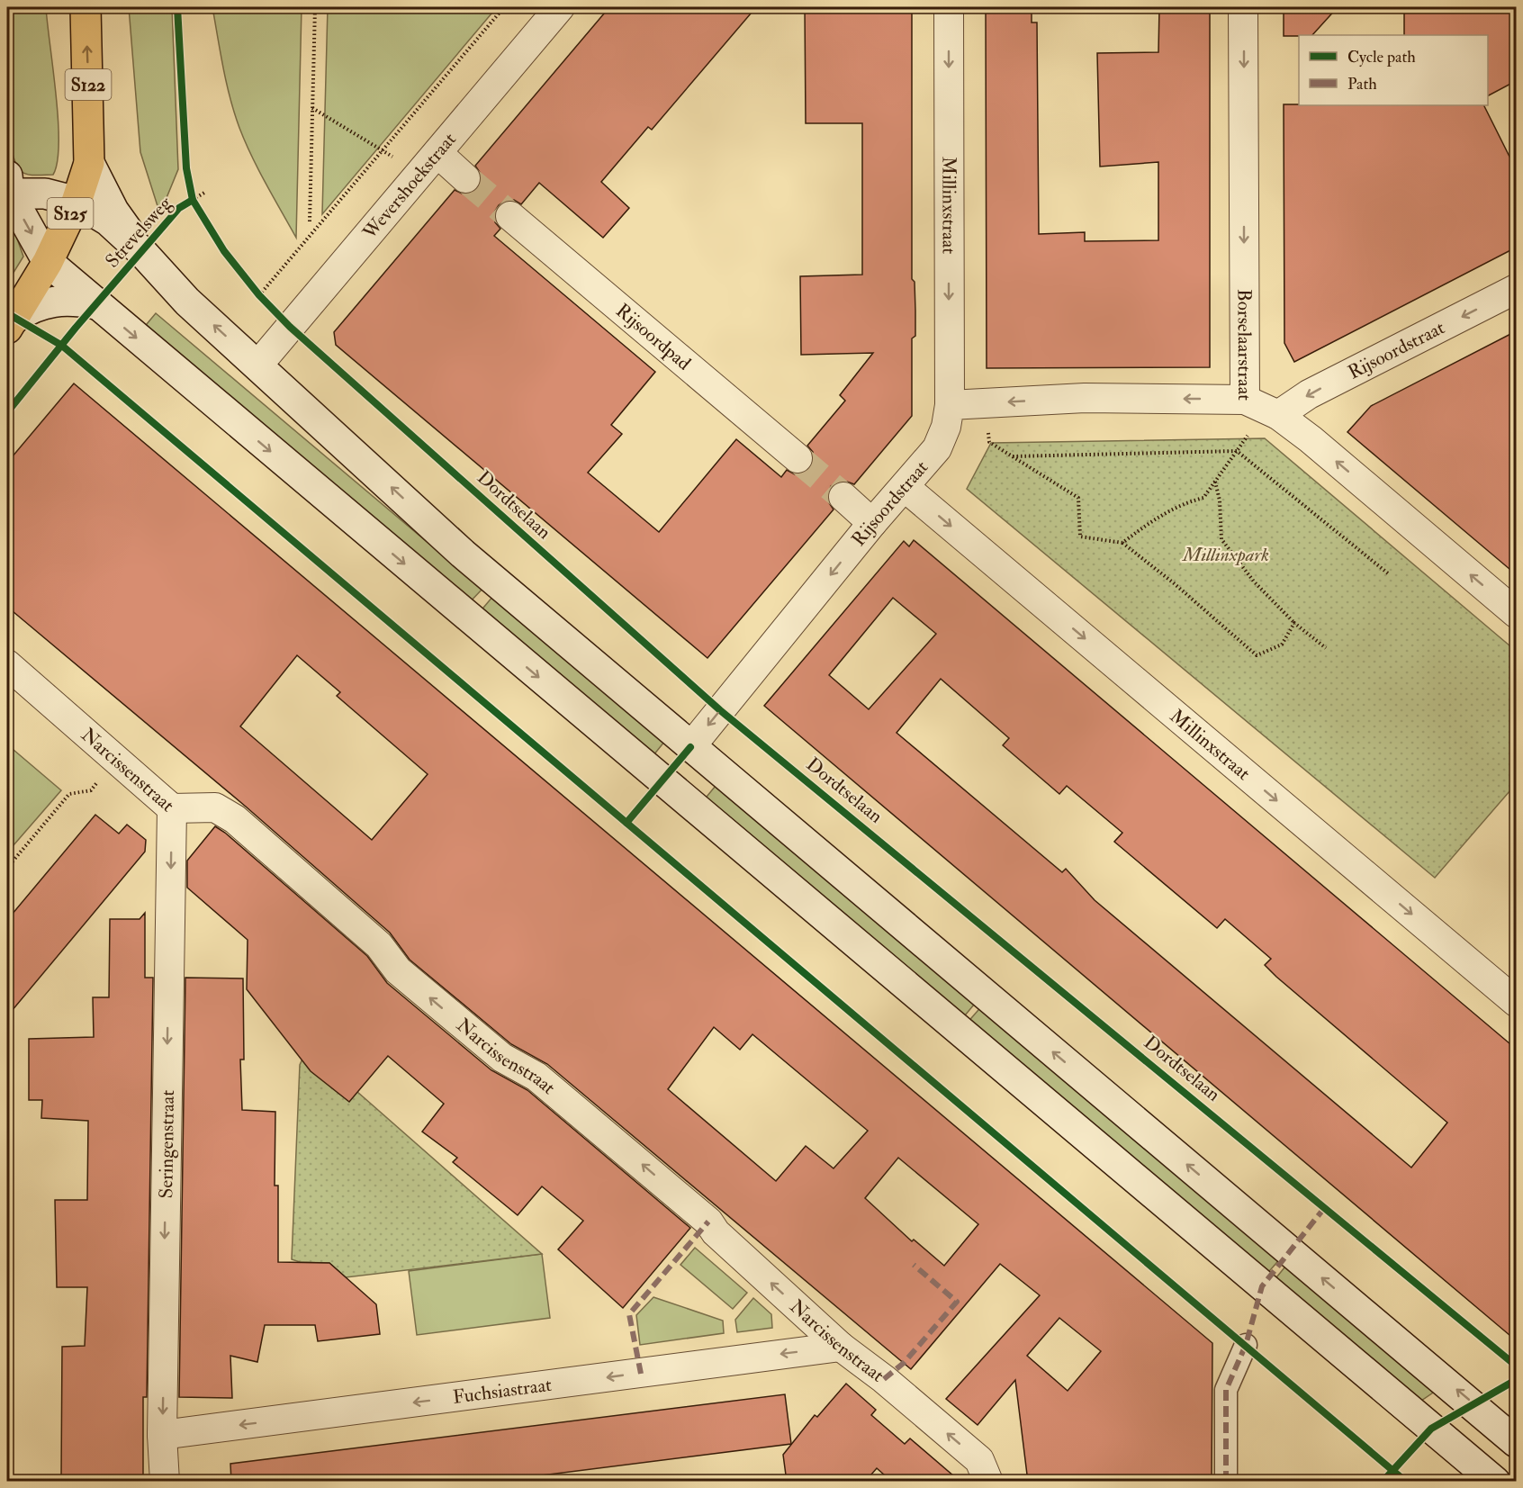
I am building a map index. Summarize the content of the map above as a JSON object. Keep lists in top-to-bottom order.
{
  "streets": {
    "main road": ["S122", "S125"],
    "street": [
      "Wevershoekstraat",
      "Millinxstraat",
      "Rijsoordpad",
      "Borselaarstraat",
      "Rijsoordstraat",
      "Narcissenstraat",
      "Seringenstraat",
      "Fuchsiastraat"
    ],
    "cycle path": ["Strevelsweg", "Dordtselaan"]
  },
  "crossings": [
    ["S122", "Wevershoekstraat"],
    ["S122", "S125"],
    ["S122", "Rijsoordstraat"],
    ["Millinxstraat", "Rijsoordstraat"],
    ["Borselaarstraat", "Rijsoordstraat"],
    ["Narcissenstraat", "Seringenstraat"],
    ["Narcissenstraat", "Fuchsiastraat"],
    ["Seringenstraat", "Fuchsiastraat"]
  ],
  "one_way": [
    "Millinxstraat",
    "Rijsoordstraat",
    "Narcissenstraat",
    "Seringenstraat",
    "Fuchsiastraat"
  ],
  "parks": ["Millinxpark"],
  "legend": ["Cycle path", "Path"]
}
